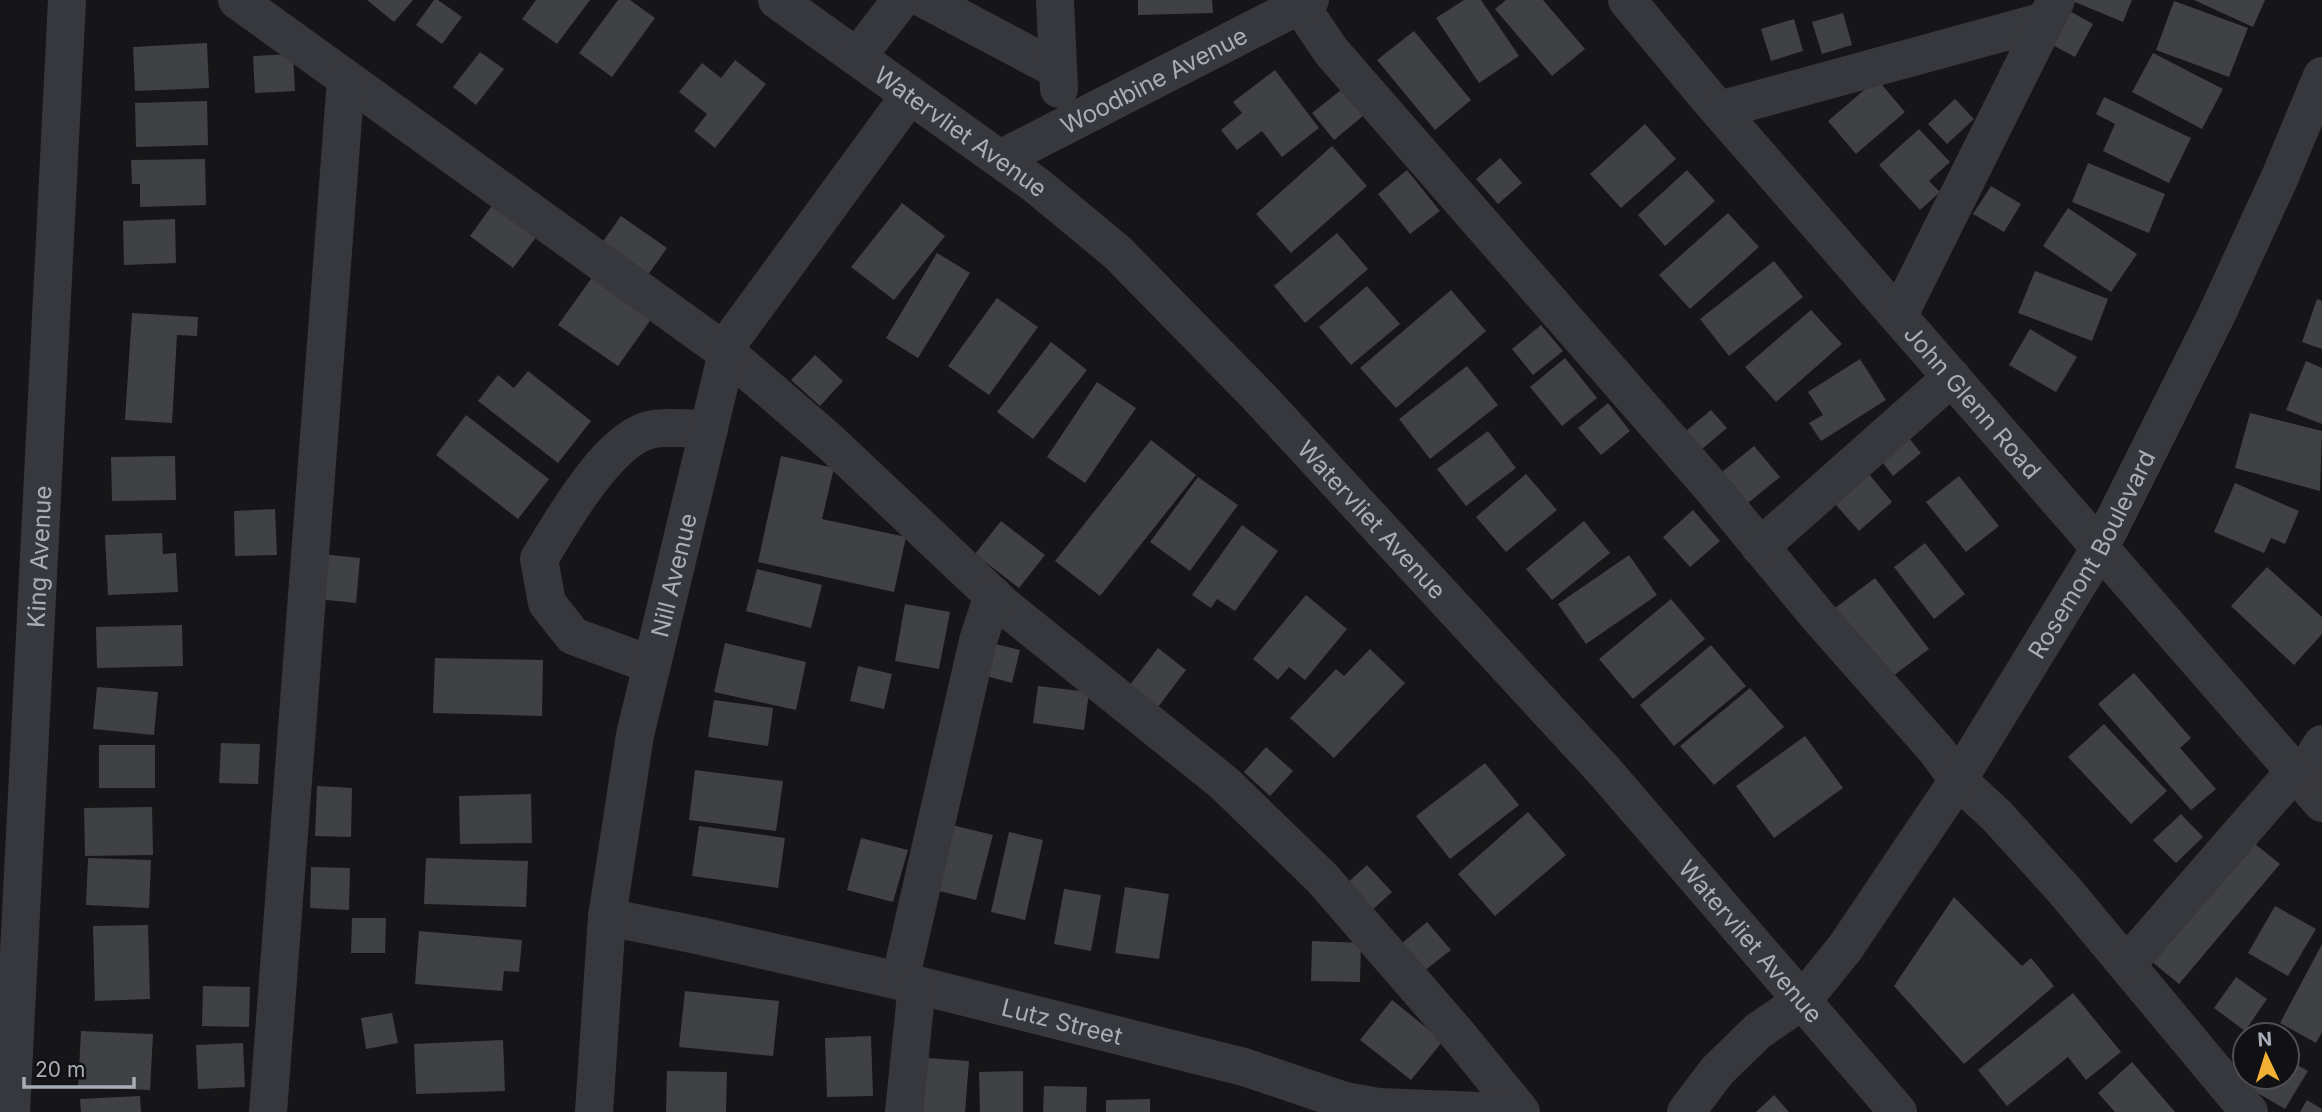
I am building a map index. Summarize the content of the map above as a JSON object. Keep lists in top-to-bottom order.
{
  "streets": {
    "street": [
      "Woodbine Avenue",
      "Watervliet Avenue",
      "John Glenn Road",
      "Rosemont Boulevard",
      "King Avenue",
      "Nill Avenue",
      "Lutz Street"
    ]
  },
  "crossings": [
    ["Woodbine Avenue", "Watervliet Avenue"],
    ["Watervliet Avenue", "Rosemont Boulevard"],
    ["Watervliet Avenue", "Nill Avenue"],
    ["John Glenn Road", "Rosemont Boulevard"],
    ["Nill Avenue", "Lutz Street"]
  ],
  "scale_bar": "20 m",
  "north": "top"
}
